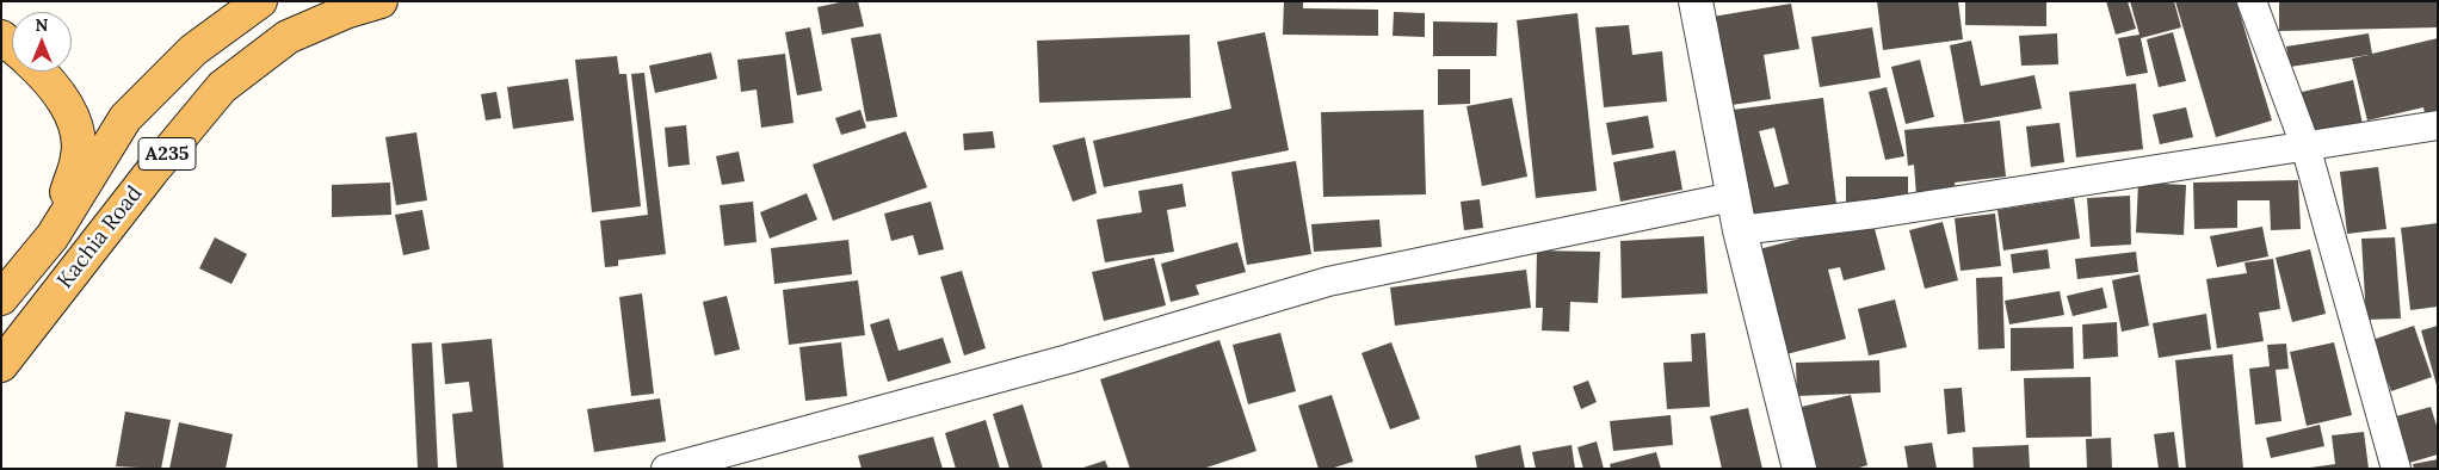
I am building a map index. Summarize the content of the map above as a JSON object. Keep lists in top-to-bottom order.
{
  "streets": {
    "highway": ["A235", "Kachia Road"]
  },
  "north": "top"
}
